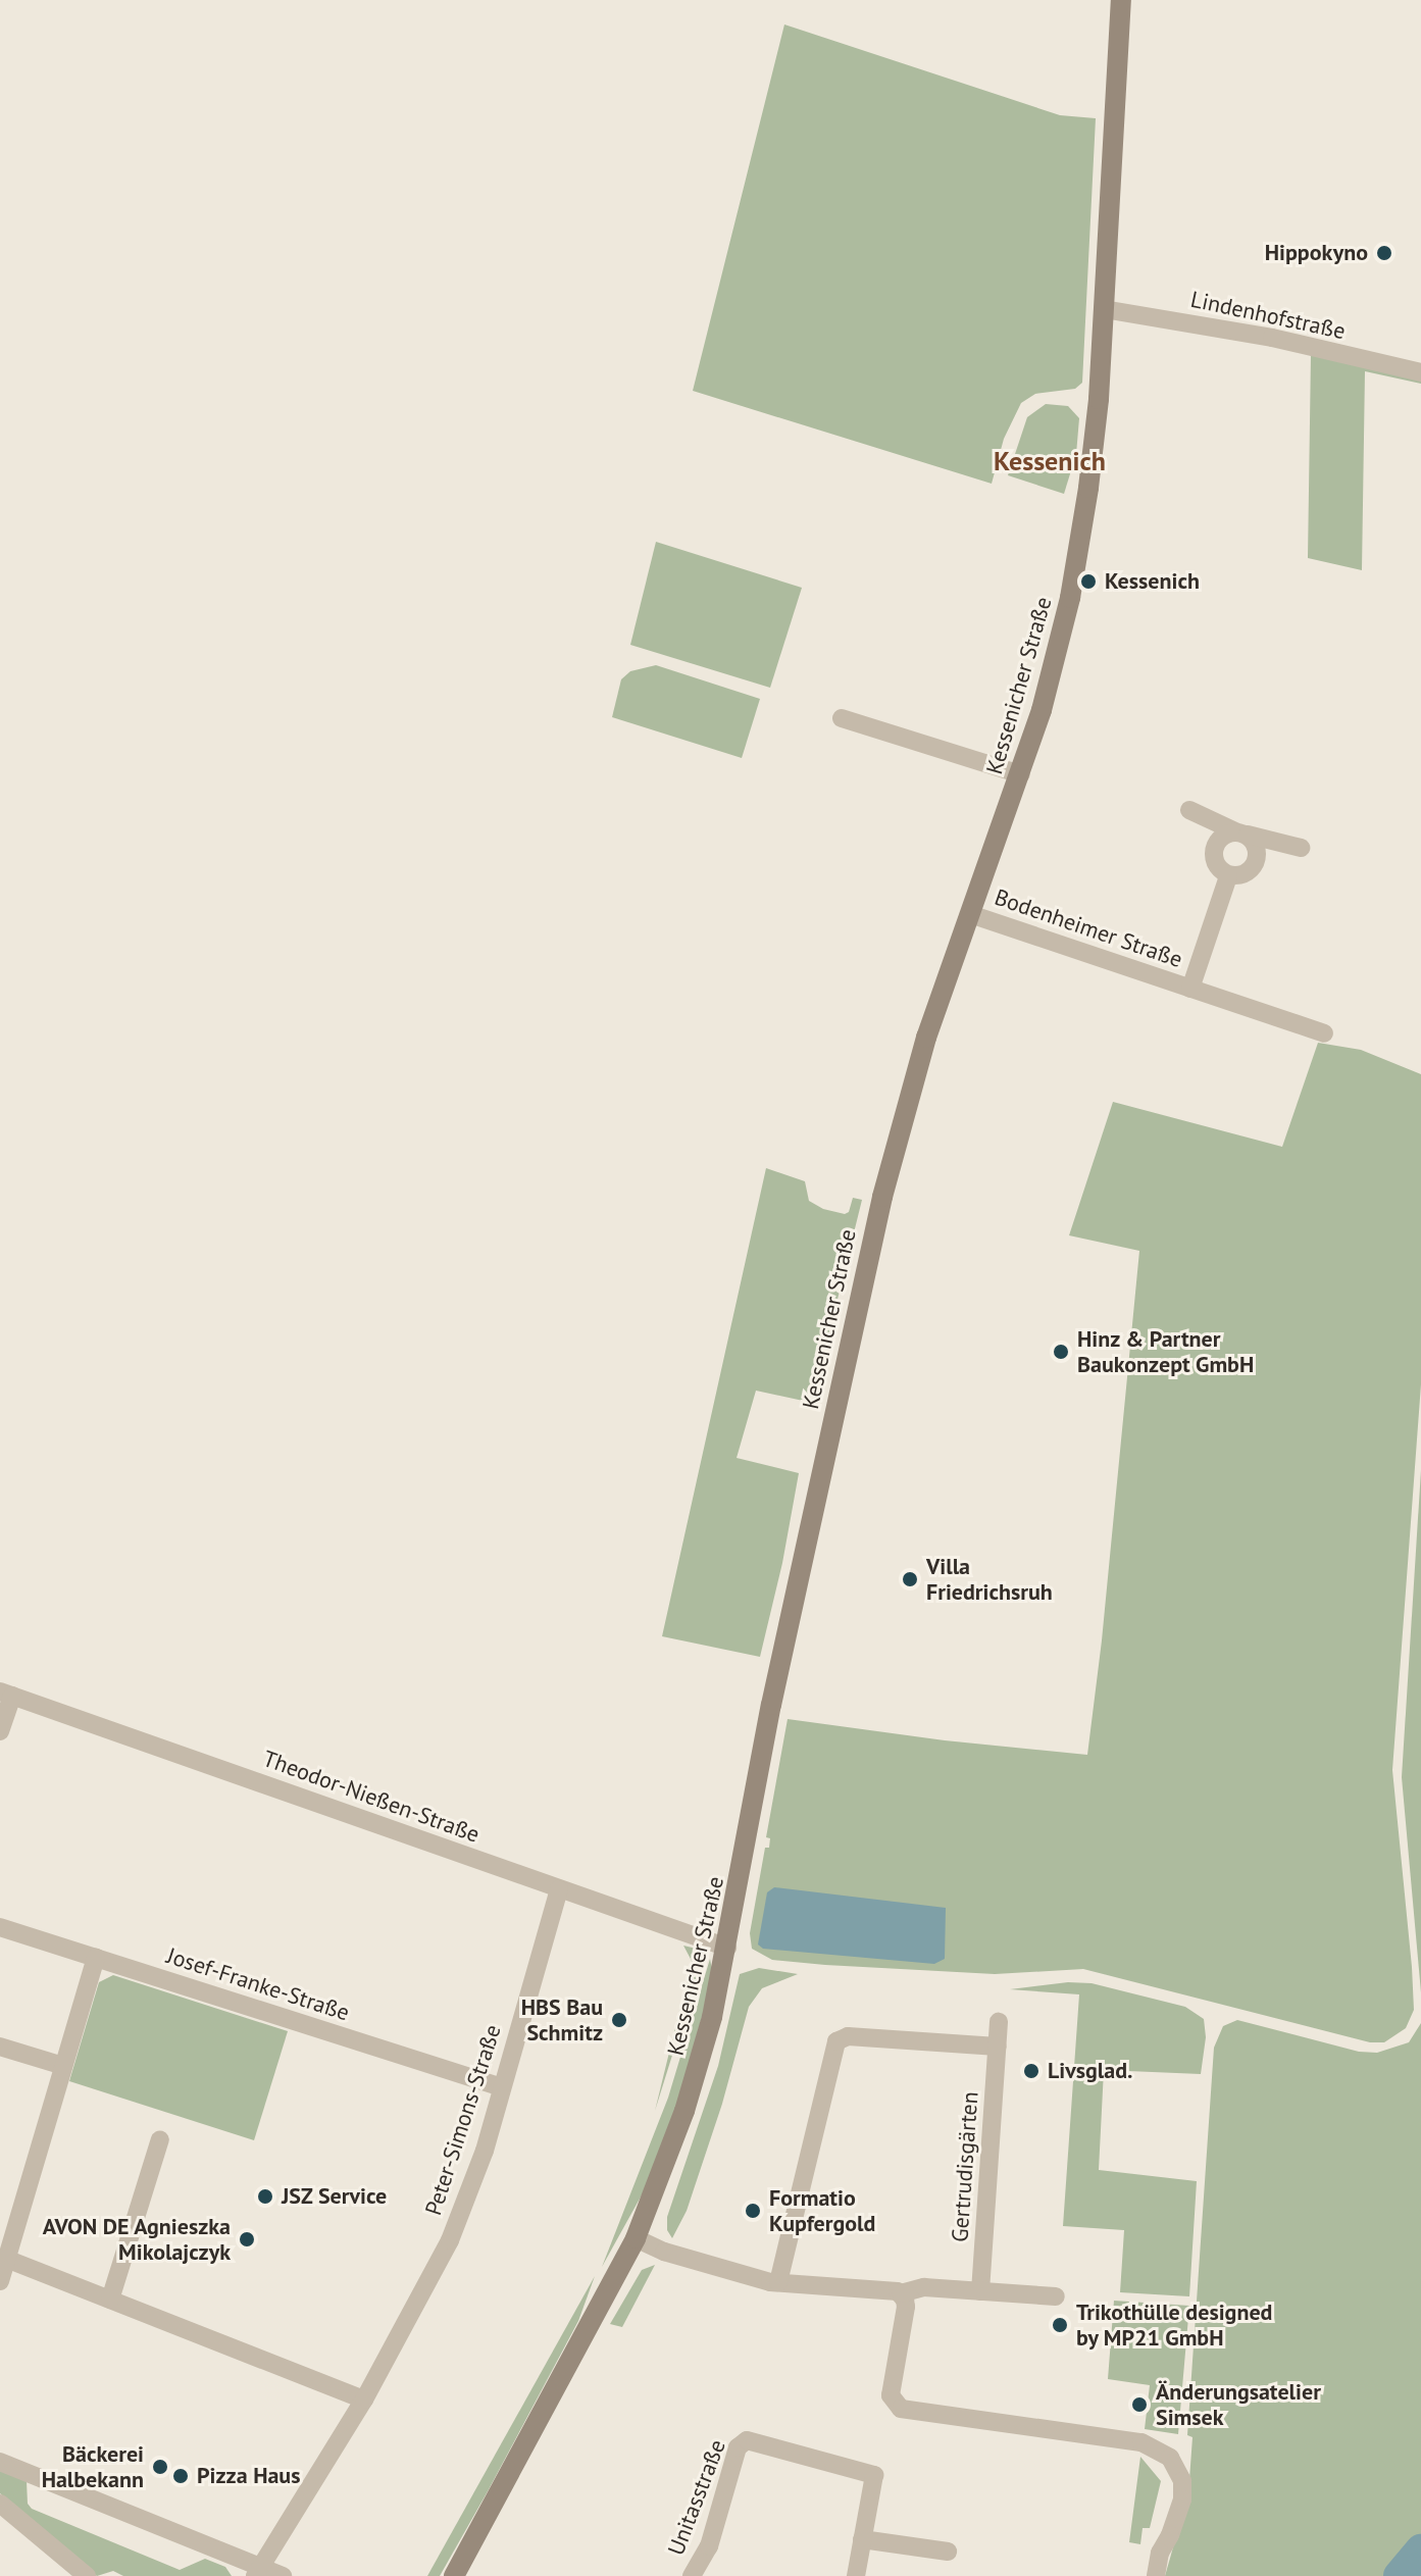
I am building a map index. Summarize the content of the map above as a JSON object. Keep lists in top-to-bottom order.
{
  "streets": {
    "main road": ["Kessenicher Straße"],
    "street": [
      "Lindenhofstraße",
      "Bodenheimer Straße",
      "Theodor-Nießen-Straße",
      "Josef-Franke-Straße",
      "Peter-Simons-Straße",
      "Gertrudisgärten",
      "Unitasstraße"
    ]
  },
  "crossings": [
    ["Lindenhofstraße", "Kessenicher Straße"],
    ["Kessenicher Straße", "Bodenheimer Straße"],
    ["Kessenicher Straße", "Theodor-Nießen-Straße"],
    ["Theodor-Nießen-Straße", "Peter-Simons-Straße"],
    ["Josef-Franke-Straße", "Peter-Simons-Straße"]
  ],
  "districts": ["Kessenich"],
  "places": [
    "Hippokyno",
    "Kessenich",
    "Hinz & Partner Baukonzept GmbH",
    "Villa Friedrichsruh",
    "HBS Bau Schmitz",
    "Livsglad.",
    "JSZ Service",
    "Formatio Kupfergold",
    "AVON DE Agnieszka Mikolajczyk",
    "Trikothülle designed by MP21 GmbH",
    "Änderungsatelier Simsek",
    "Bäckerei Halbekann",
    "Pizza Haus"
  ]
}
